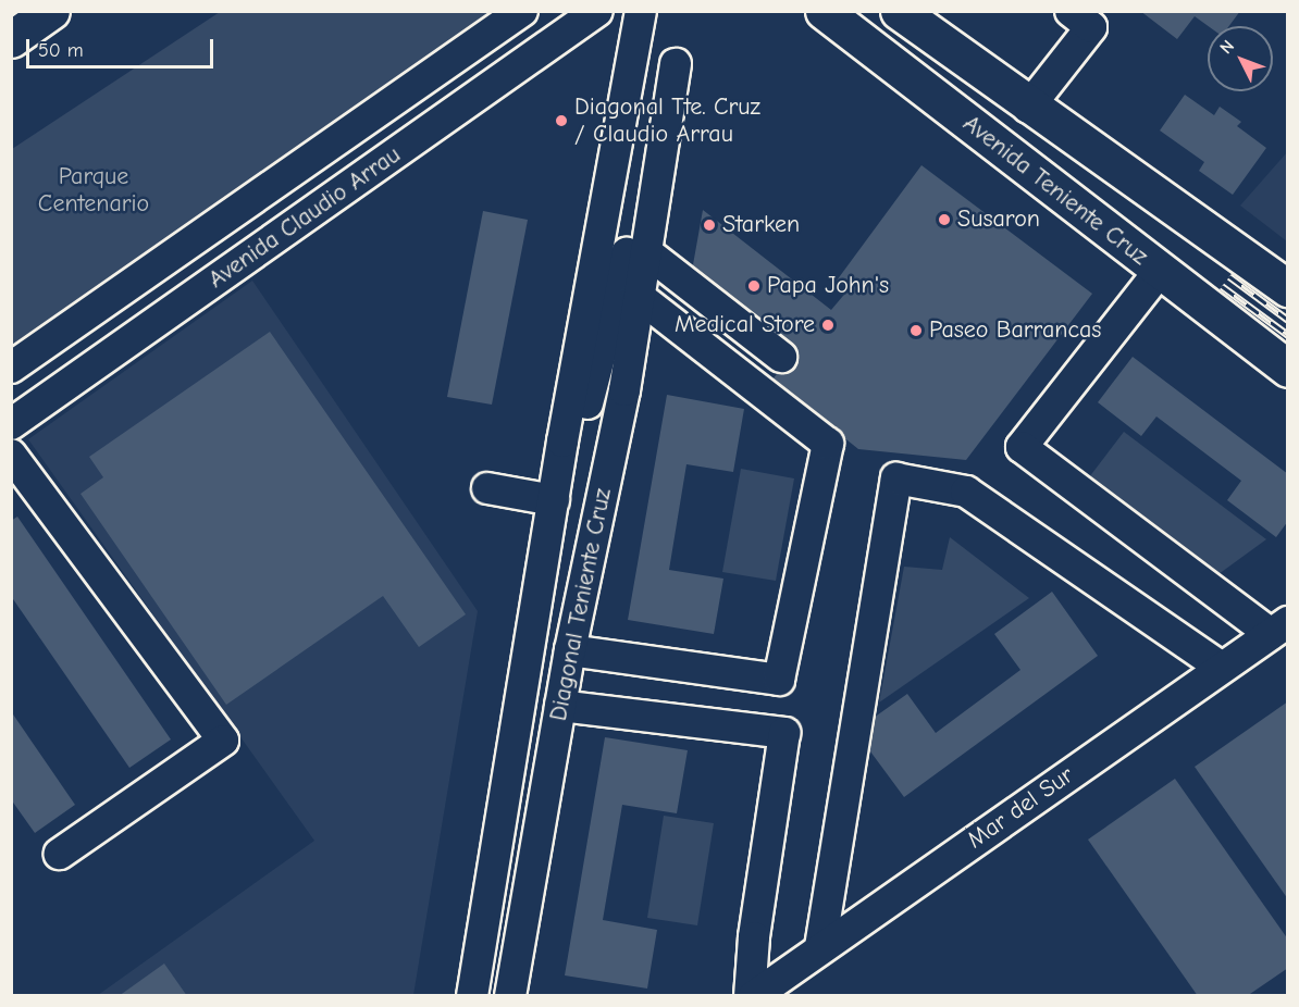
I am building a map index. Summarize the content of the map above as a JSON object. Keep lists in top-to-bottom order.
{
  "streets": {
    "main road": ["Avenida Teniente Cruz"],
    "street": ["Avenida Claudio Arrau", "Diagonal Teniente Cruz", "Mar del Sur"]
  },
  "parks": ["Parque Centenario"],
  "places": [
    "Diagonal Tte. Cruz / Claudio Arrau",
    "Susaron",
    "Starken",
    "Papa John's",
    "Medical Store",
    "Paseo Barrancas"
  ],
  "scale_bar": "50 m",
  "north": "top left"
}
